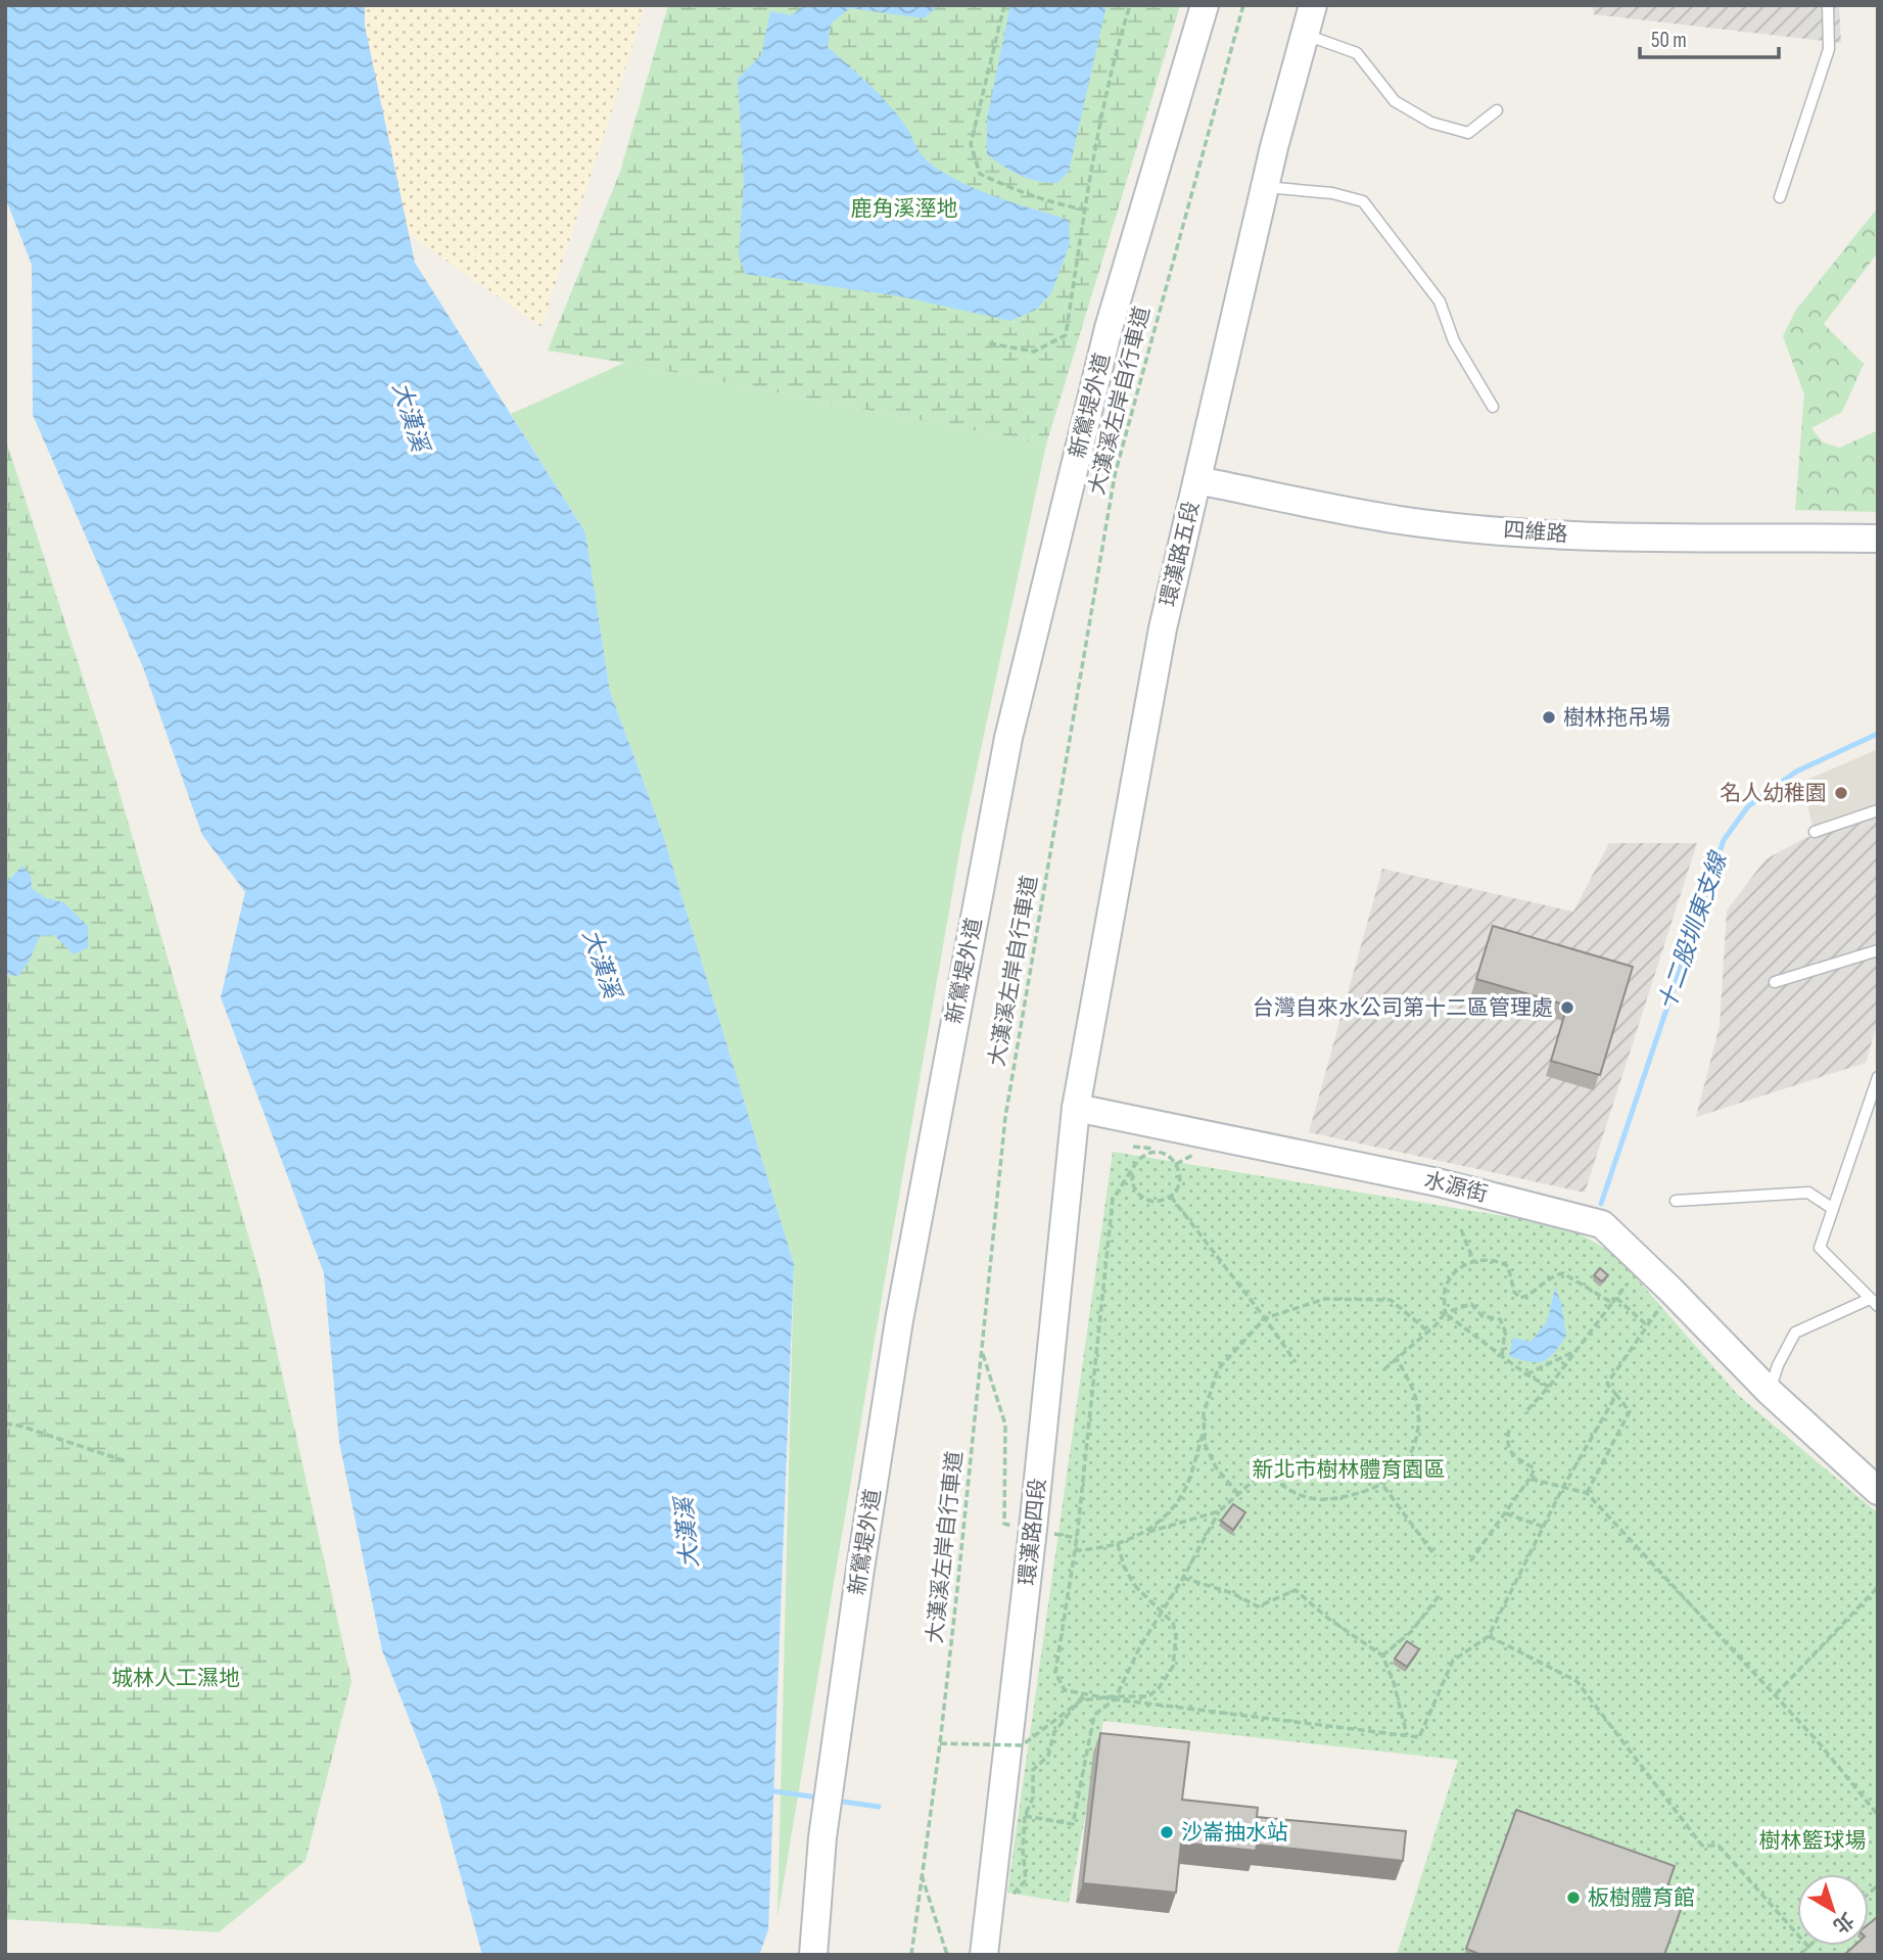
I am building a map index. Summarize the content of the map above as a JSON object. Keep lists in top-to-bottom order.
{
  "streets": {
    "street": [
      "新鶯堤外道",
      "四維路",
      "環漢路五段",
      "水源街",
      "環漢路四段"
    ],
    "path": ["大漢溪左岸自行車道"]
  },
  "crossings": [
    ["四維路", "環漢路五段"],
    ["環漢路五段", "水源街"],
    ["環漢路五段", "環漢路四段"],
    ["水源街", "環漢路四段"]
  ],
  "water": ["大漢溪", "十二股圳東支線"],
  "parks": [
    "鹿角溪溼地",
    "新北市樹林體育園區",
    "城林人工濕地",
    "樹林籃球場"
  ],
  "places": [
    "樹林拖吊場",
    "名人幼稚園",
    "台灣自來水公司第十二區管理處",
    "沙崙抽水站",
    "板樹體育館"
  ],
  "scale_bar": "50 m",
  "north": "bottom right"
}
